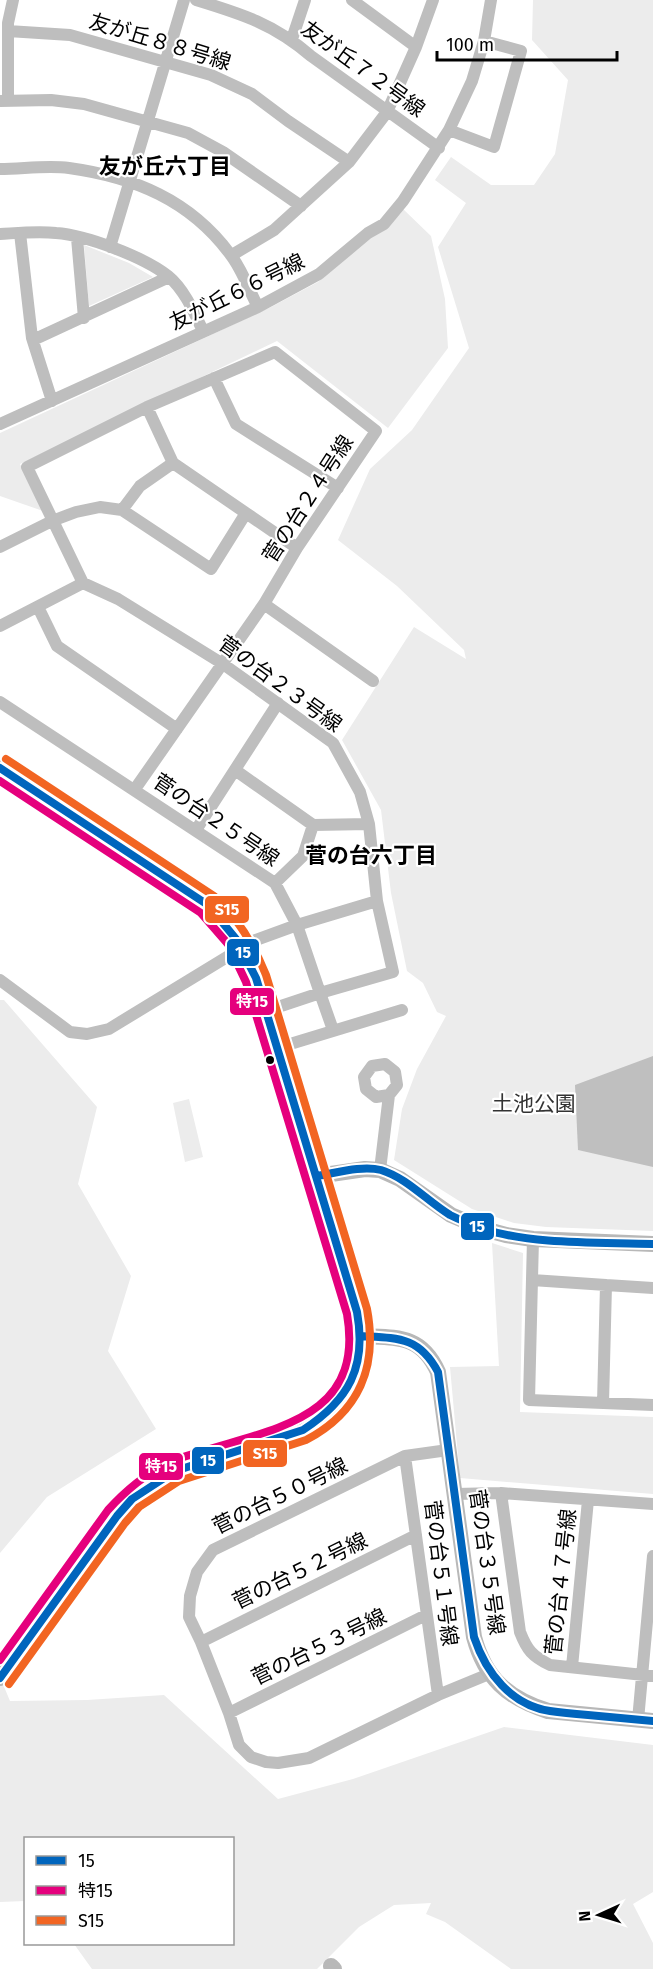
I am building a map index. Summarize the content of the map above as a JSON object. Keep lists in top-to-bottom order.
{
  "streets": {
    "street": [
      "友が丘８８号線",
      "友が丘７２号線",
      "友が丘６６号線",
      "菅の台２４号線",
      "菅の台２３号線",
      "菅の台２５号線",
      "菅の台５０号線",
      "菅の台３５号線",
      "菅の台５２号線",
      "菅の台５１号線",
      "菅の台４７号線",
      "菅の台５３号線"
    ]
  },
  "crossings": [
    ["友が丘７２号線", "友が丘６６号線"],
    ["菅の台２４号線", "菅の台２３号線"],
    ["菅の台２４号線", "菅の台２５号線"],
    ["菅の台５０号線", "菅の台３５号線"],
    ["菅の台５０号線", "菅の台５２号線"],
    ["菅の台５０号線", "菅の台５１号線"],
    ["菅の台５０号線", "菅の台５３号線"],
    ["菅の台５２号線", "菅の台５１号線"],
    ["菅の台５１号線", "菅の台５３号線"]
  ],
  "districts": ["友が丘六丁目", "菅の台六丁目"],
  "parks": ["土池公園"],
  "lines": ["transit line S15", "transit line 15", "transit line 特15"],
  "legend": ["15", "特15", "S15"],
  "scale_bar": "100 m",
  "north": "left"
}
